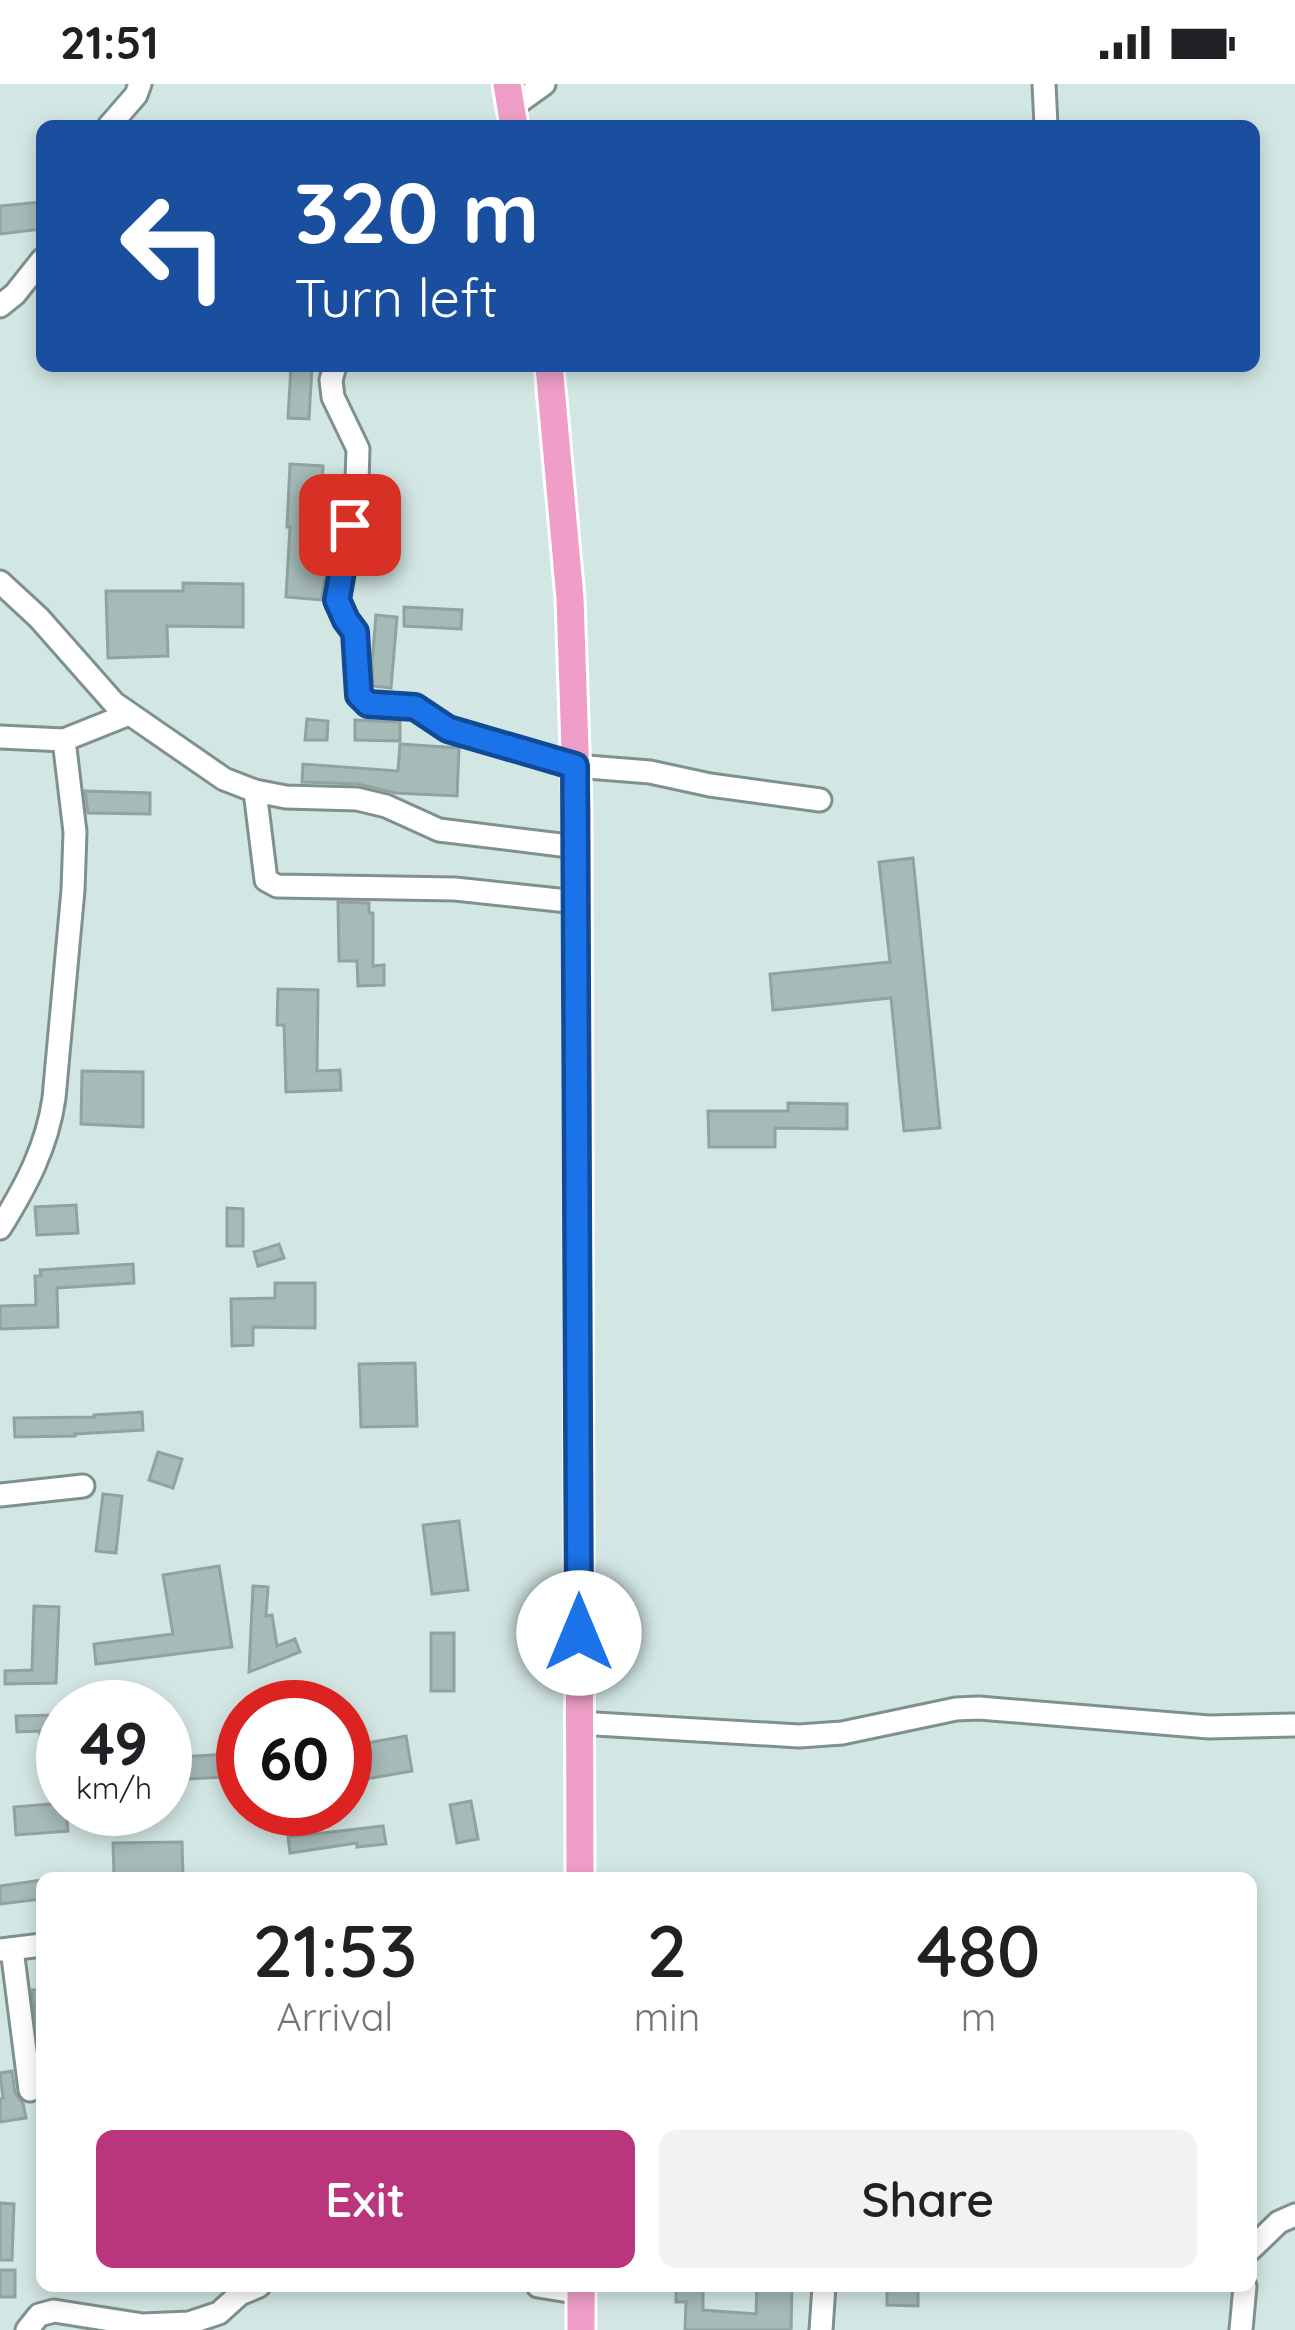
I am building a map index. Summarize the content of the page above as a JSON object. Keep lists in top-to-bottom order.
{
  "page": {
    "status": "21:51",
    "turn": ["320 m", "Turn left"],
    "speed": "49 km/h",
    "limit": "60",
    "eta": [
      "21:53",
      "Arrival",
      "2",
      "min",
      "480",
      "m"
    ],
    "buttons": ["Exit", "Share"]
  }
}
